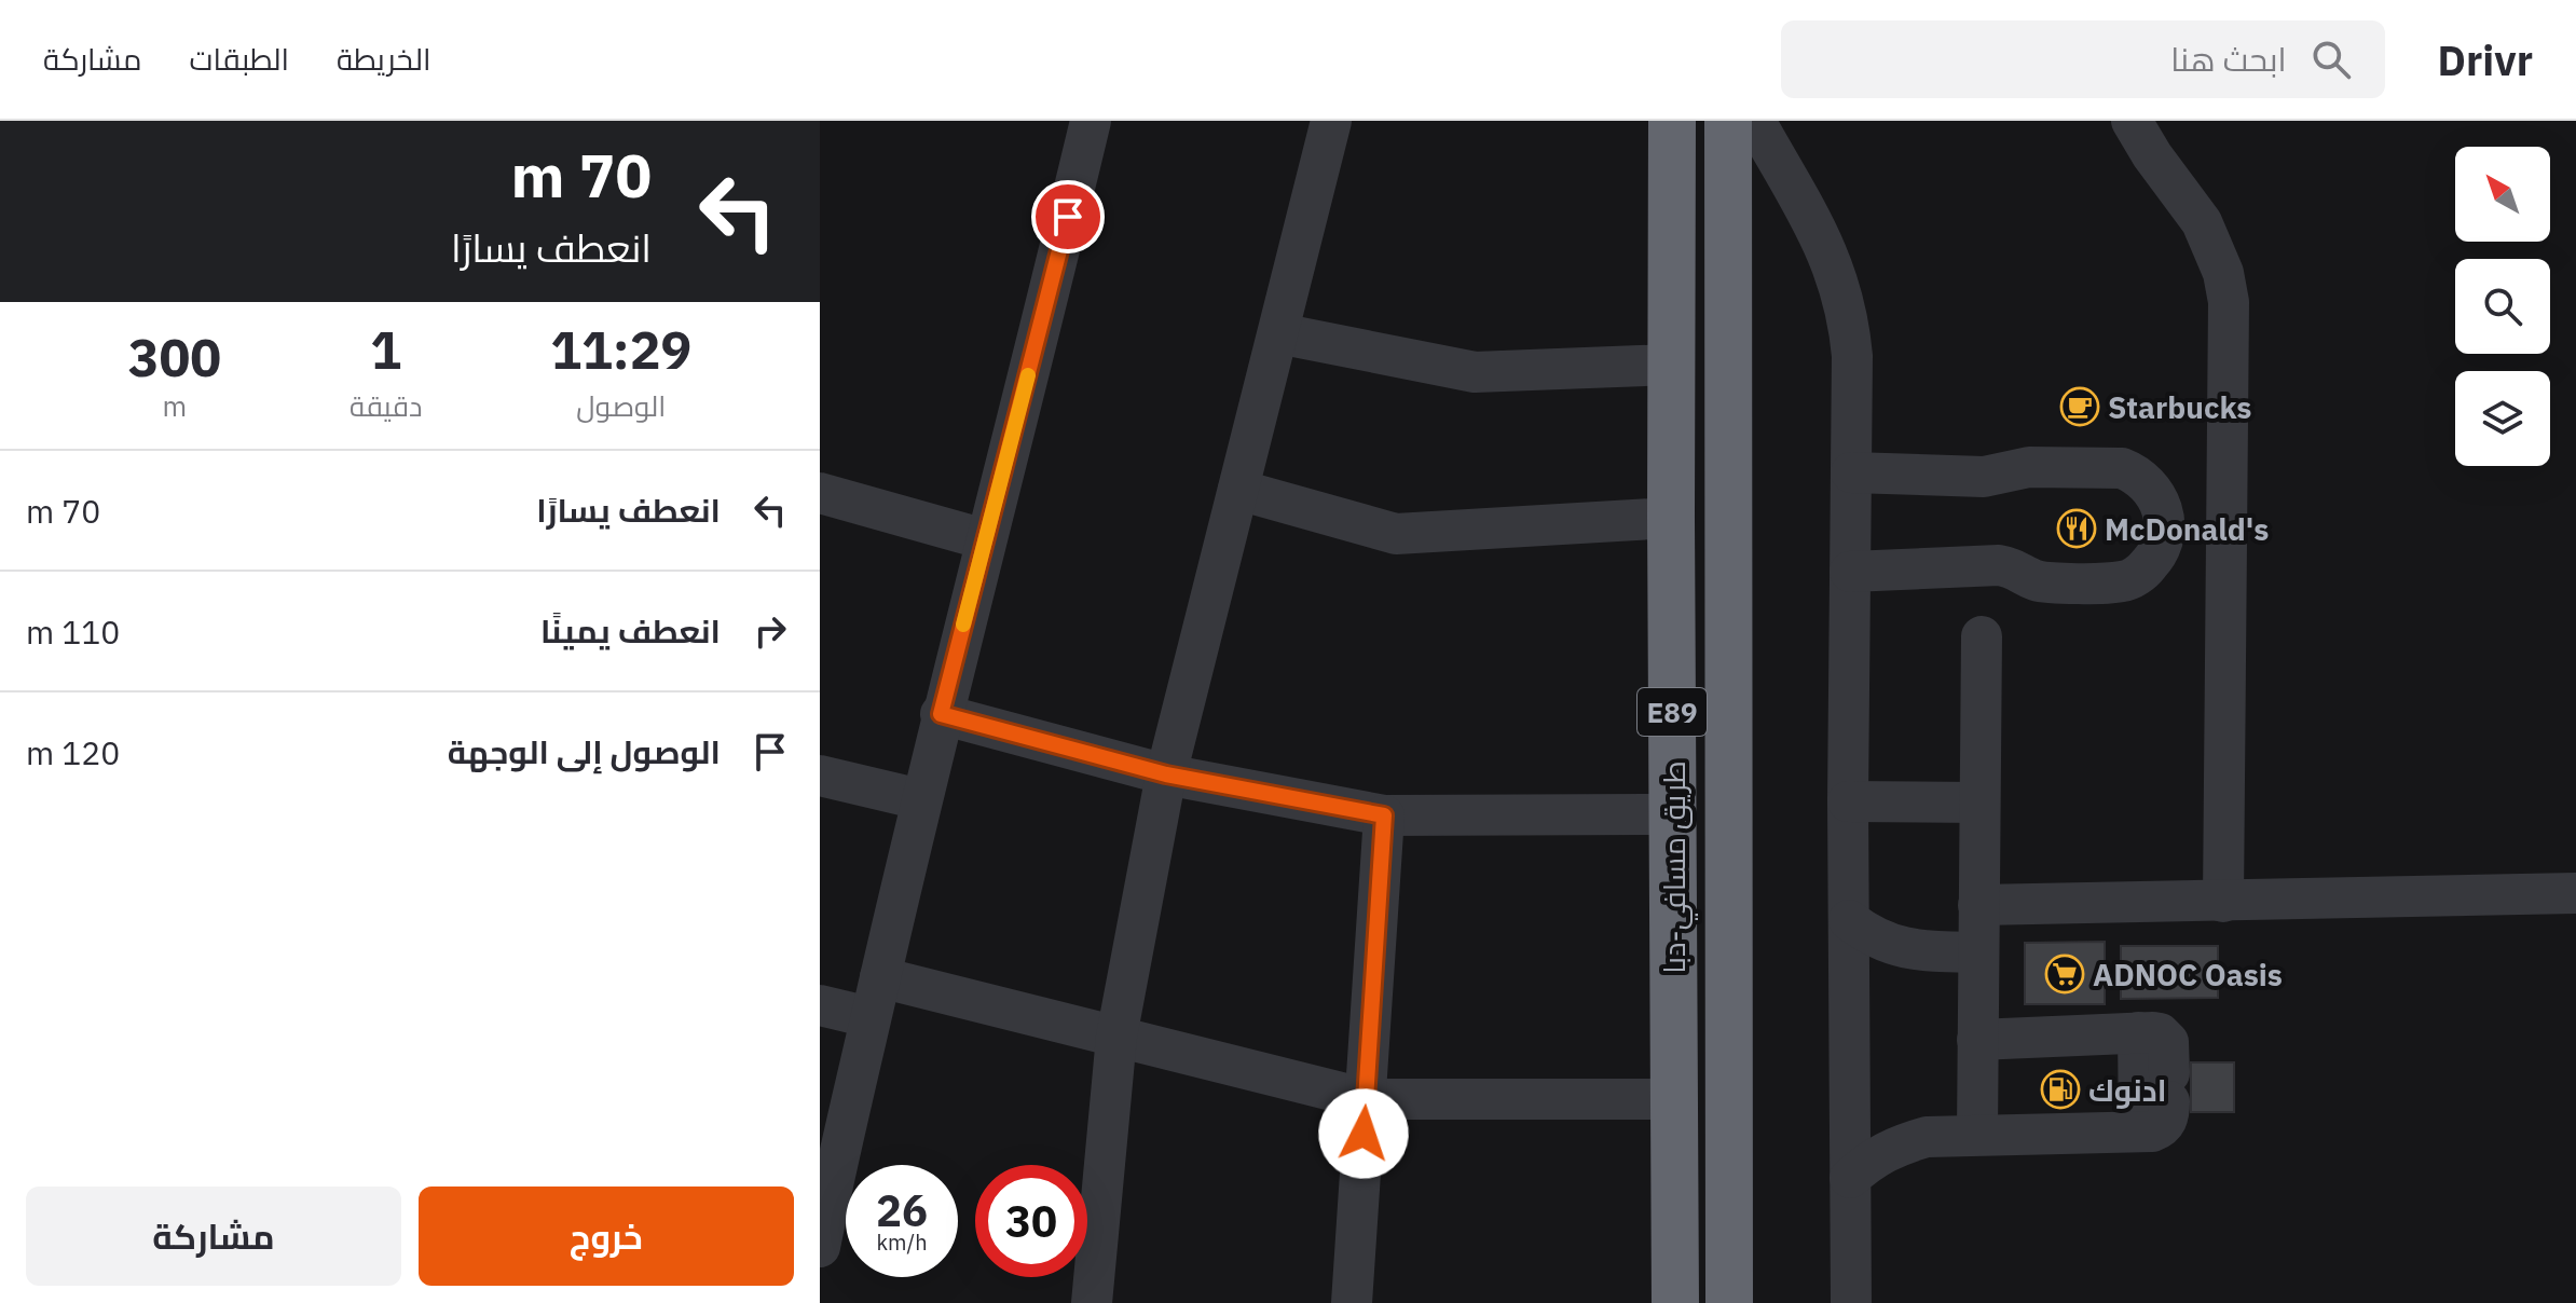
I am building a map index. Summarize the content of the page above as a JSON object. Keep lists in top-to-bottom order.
{
  "streets": {
    "highway": ["E89", "طريق مسافي-دبا"]
  },
  "places": {
    "cafe": ["Starbucks"],
    "restaurant": ["McDonald's"],
    "supermarket": ["ADNOC Oasis"],
    "fuel station": ["ادنوك"]
  },
  "north": "top left",
  "page": {
    "header": "Drivr",
    "search": "ابحث هنا",
    "nav": ["الخريطة", "الطبقات", "مشاركة"],
    "turn": ["70 m", "انعطف يسارًا"],
    "eta": [
      "11:29",
      "الوصول",
      "1",
      "دقيقة",
      "300",
      "m"
    ],
    "list": [
      {
        "name": "انعطف يسارًا",
        "value": "70 m"
      },
      {
        "name": "انعطف يمينًا",
        "value": "110 m"
      },
      {
        "name": "الوصول إلى الوجهة",
        "value": "120 m"
      }
    ],
    "speed": "26 km/h",
    "limit": "30",
    "buttons": ["خروج", "مشاركة"]
  }
}
